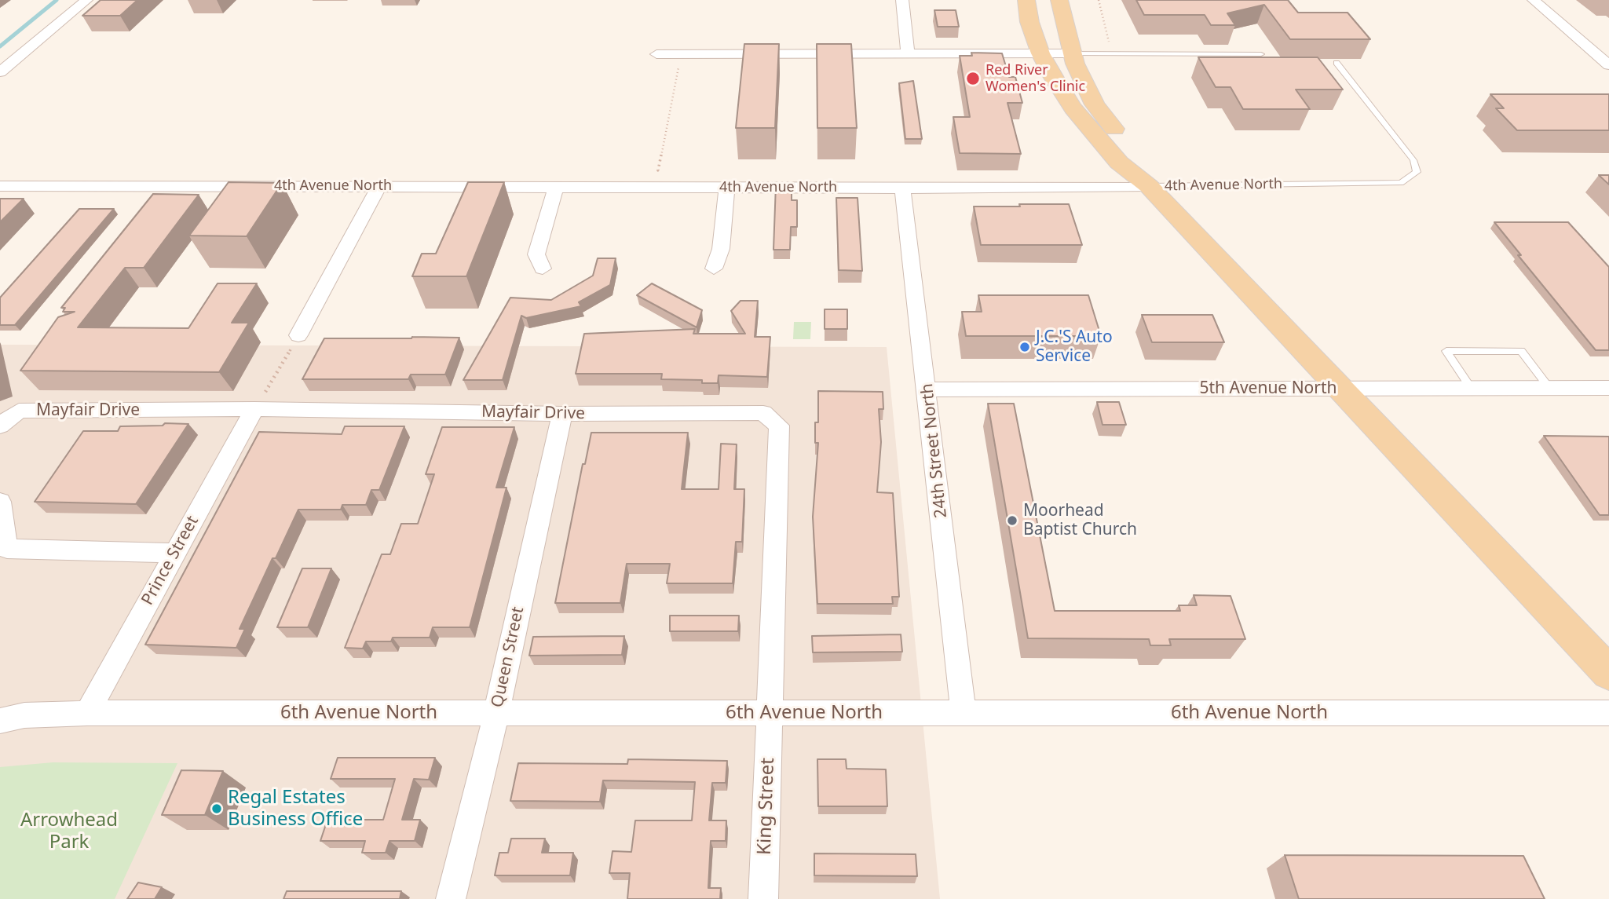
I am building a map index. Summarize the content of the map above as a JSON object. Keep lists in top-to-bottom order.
{
  "streets": {
    "street": [
      "4th Avenue North",
      "5th Avenue North",
      "Mayfair Drive",
      "24th Street North",
      "Prince Street",
      "Queen Street",
      "6th Avenue North",
      "King Street"
    ]
  },
  "crossings": [
    ["4th Avenue North", "24th Street North"],
    ["5th Avenue North", "24th Street North"],
    ["Mayfair Drive", "Prince Street"],
    ["Mayfair Drive", "Queen Street"],
    ["Mayfair Drive", "6th Avenue North"],
    ["Mayfair Drive", "King Street"],
    ["24th Street North", "6th Avenue North"],
    ["Prince Street", "6th Avenue North"],
    ["Queen Street", "6th Avenue North"],
    ["6th Avenue North", "King Street"]
  ],
  "parks": ["Arrowhead Park"],
  "places": [
    "Red River Women's Clinic",
    "J.C.'S Auto Service",
    "Moorhead Baptist Church",
    "Regal Estates Business Office"
  ]
}
